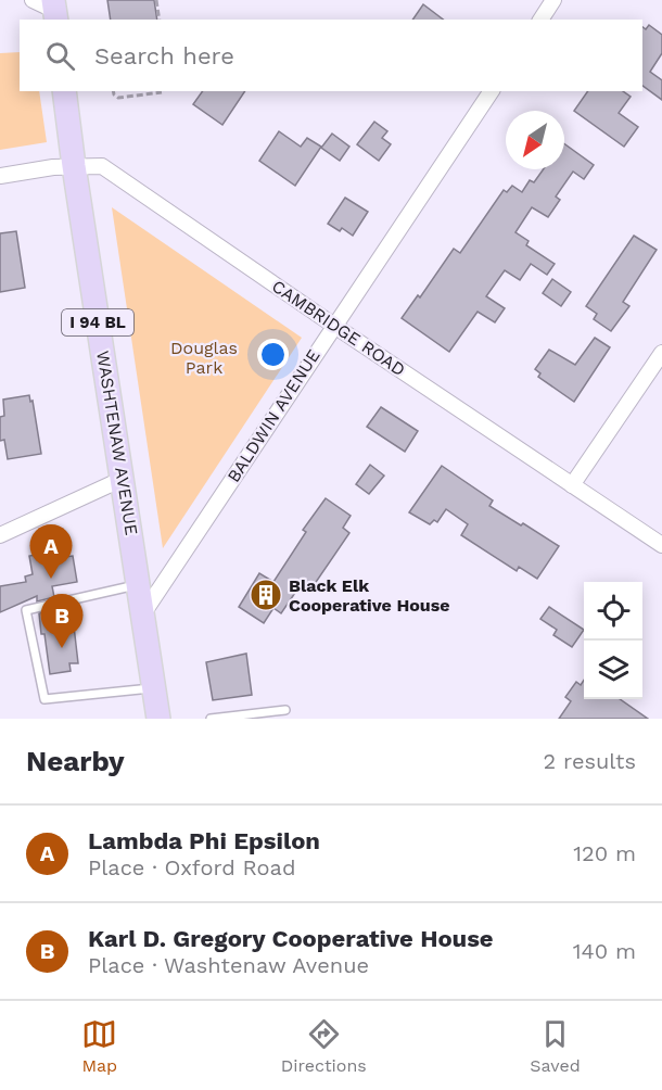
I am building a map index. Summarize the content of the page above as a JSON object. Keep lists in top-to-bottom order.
{
  "streets": {
    "main road": ["I 94 BL", "WASHTENAW AVENUE"],
    "street": ["CAMBRIDGE ROAD", "BALDWIN AVENUE"]
  },
  "crossings": [
    ["CAMBRIDGE ROAD", "BALDWIN AVENUE"],
    ["CAMBRIDGE ROAD", "WASHTENAW AVENUE"],
    ["BALDWIN AVENUE", "WASHTENAW AVENUE"]
  ],
  "parks": ["Douglas Park"],
  "places": {
    "building": ["Black Elk Cooperative House"]
  },
  "north": "bottom left",
  "page": {
    "search": "Search here",
    "pins": ["A", "B"],
    "heading": ["Nearby", "2 results"],
    "list": [
      {
        "mark": "A",
        "name": "Lambda Phi Epsilon",
        "note": "Place · Oxford Road",
        "value": "120 m"
      },
      {
        "mark": "B",
        "name": "Karl D. Gregory Cooperative House",
        "note": "Place · Washtenaw Avenue",
        "value": "140 m"
      }
    ],
    "nav": ["Map", "Directions", "Saved"]
  }
}
